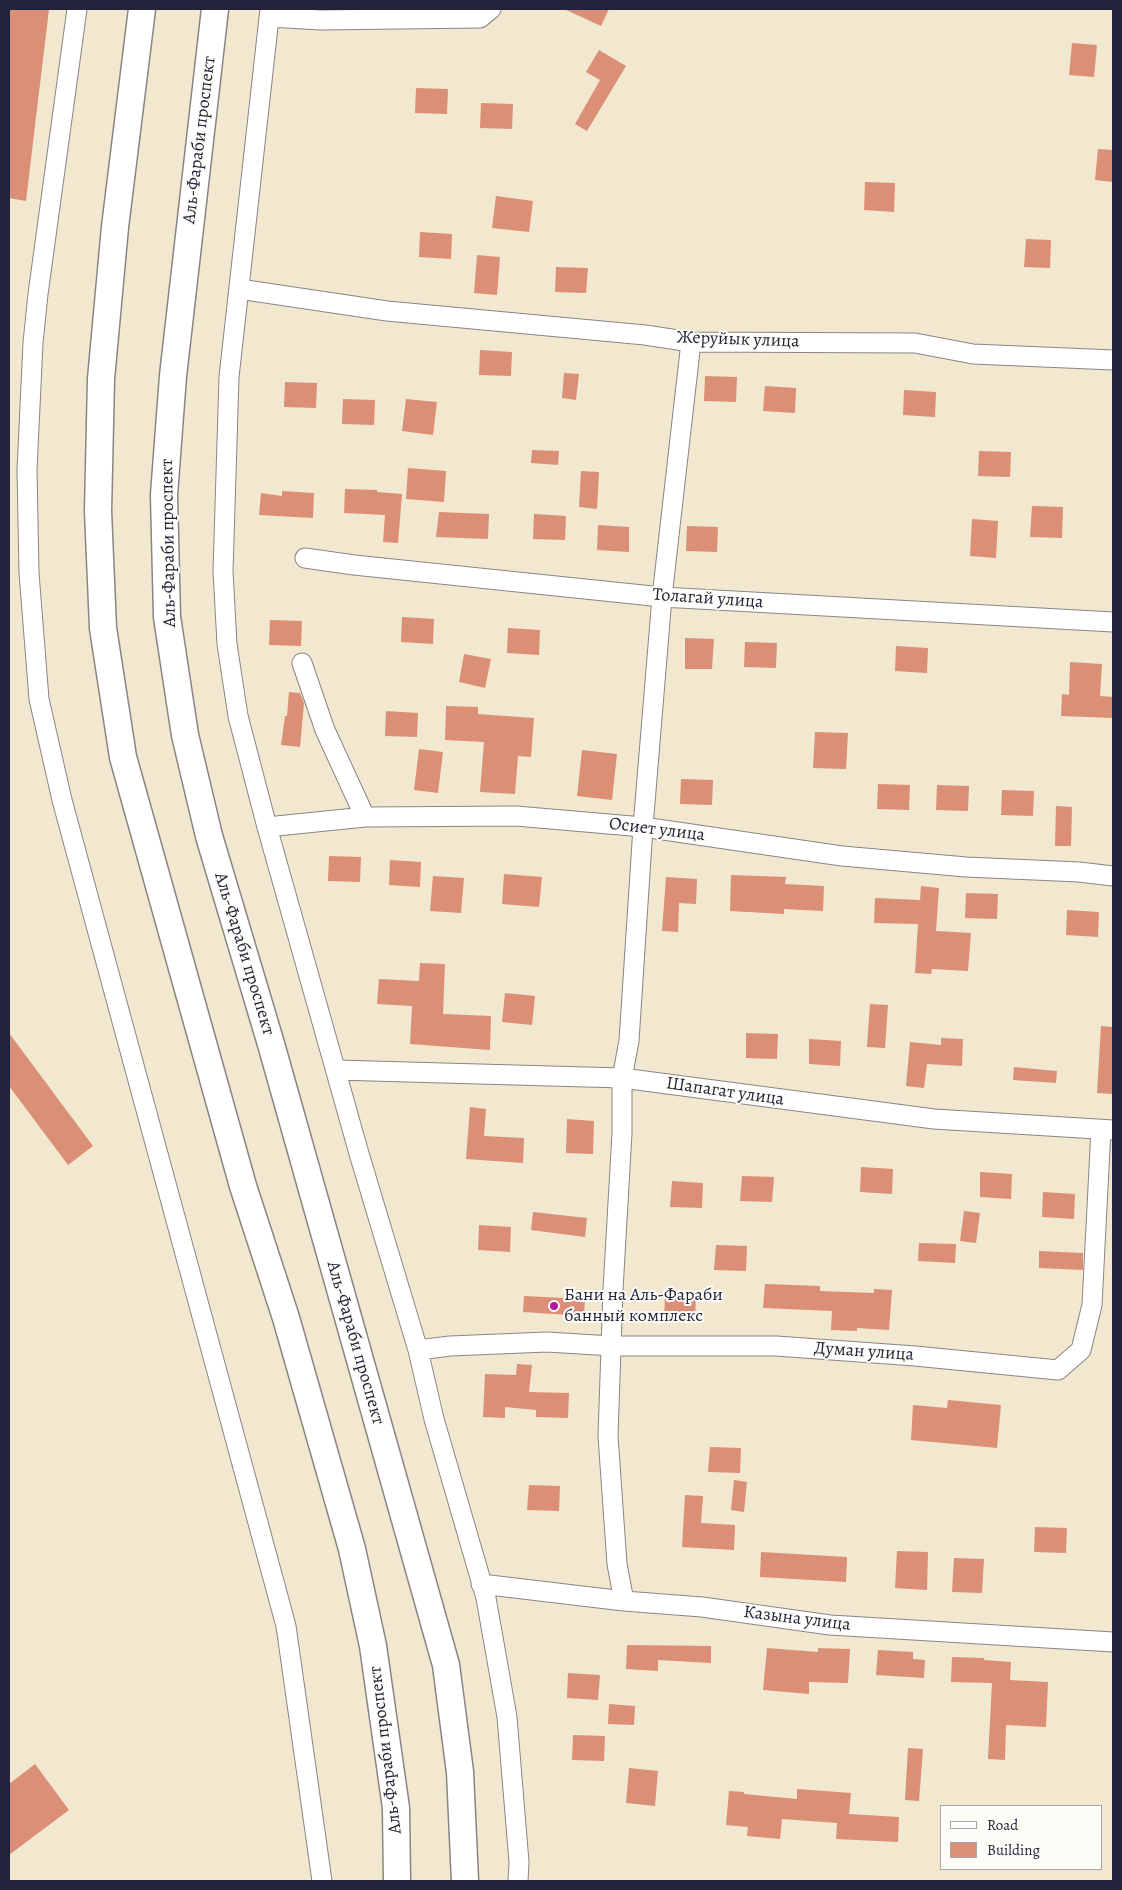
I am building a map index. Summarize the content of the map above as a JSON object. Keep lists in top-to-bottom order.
{
  "streets": {
    "street": [
      "Аль-Фараби проспект",
      "Жеруйык улица",
      "Толагай улица",
      "Осиет улица",
      "Шапагат улица",
      "Думан улица",
      "Казына улица"
    ]
  },
  "crossings": [
    ["Шапагат улица", "Думан улица"]
  ],
  "places": ["Бани на Аль-Фараби банный комплекс"],
  "legend": ["Road", "Building"]
}
